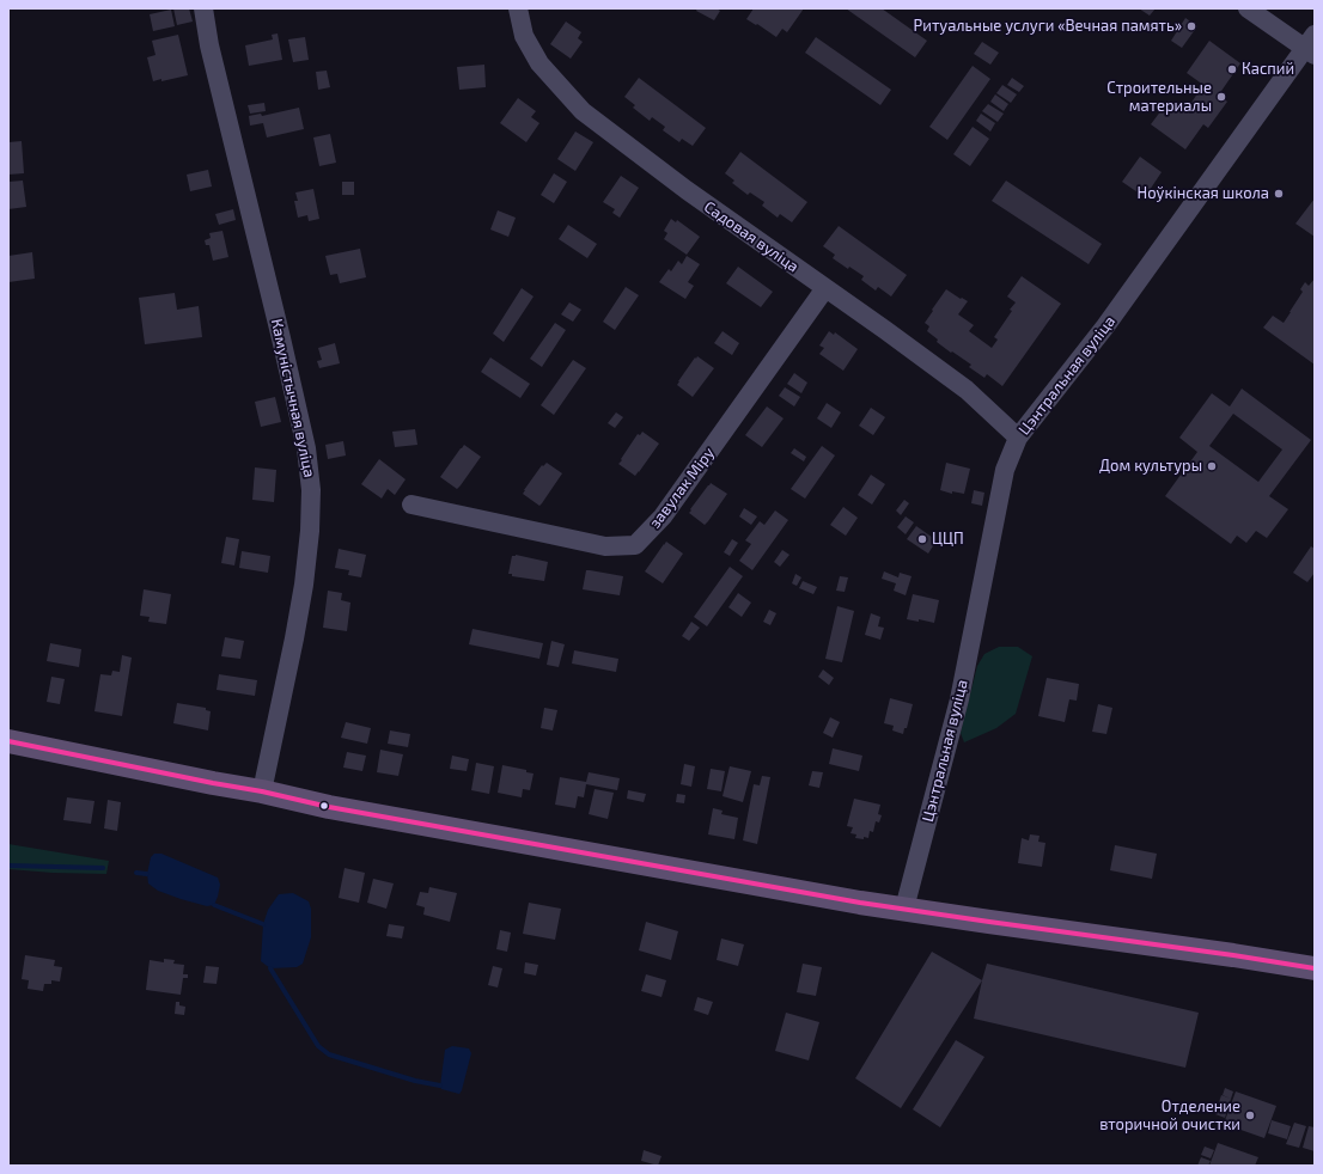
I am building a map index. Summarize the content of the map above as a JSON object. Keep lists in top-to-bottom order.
{
  "streets": {
    "street": [
      "Садовая вуліца",
      "Цэнтральная вуліца",
      "Камуністычная вуліца",
      "завулак Міру"
    ]
  },
  "crossings": [
    ["Садовая вуліца", "Цэнтральная вуліца"],
    ["Садовая вуліца", "завулак Міру"]
  ],
  "places": [
    "Ритуальные услуги «Вечная память»",
    "Каспий",
    "Строительные материалы",
    "Ноўкінская школа",
    "Дом культуры",
    "ЦЦП",
    "Отделение вторичной очистки"
  ]
}
